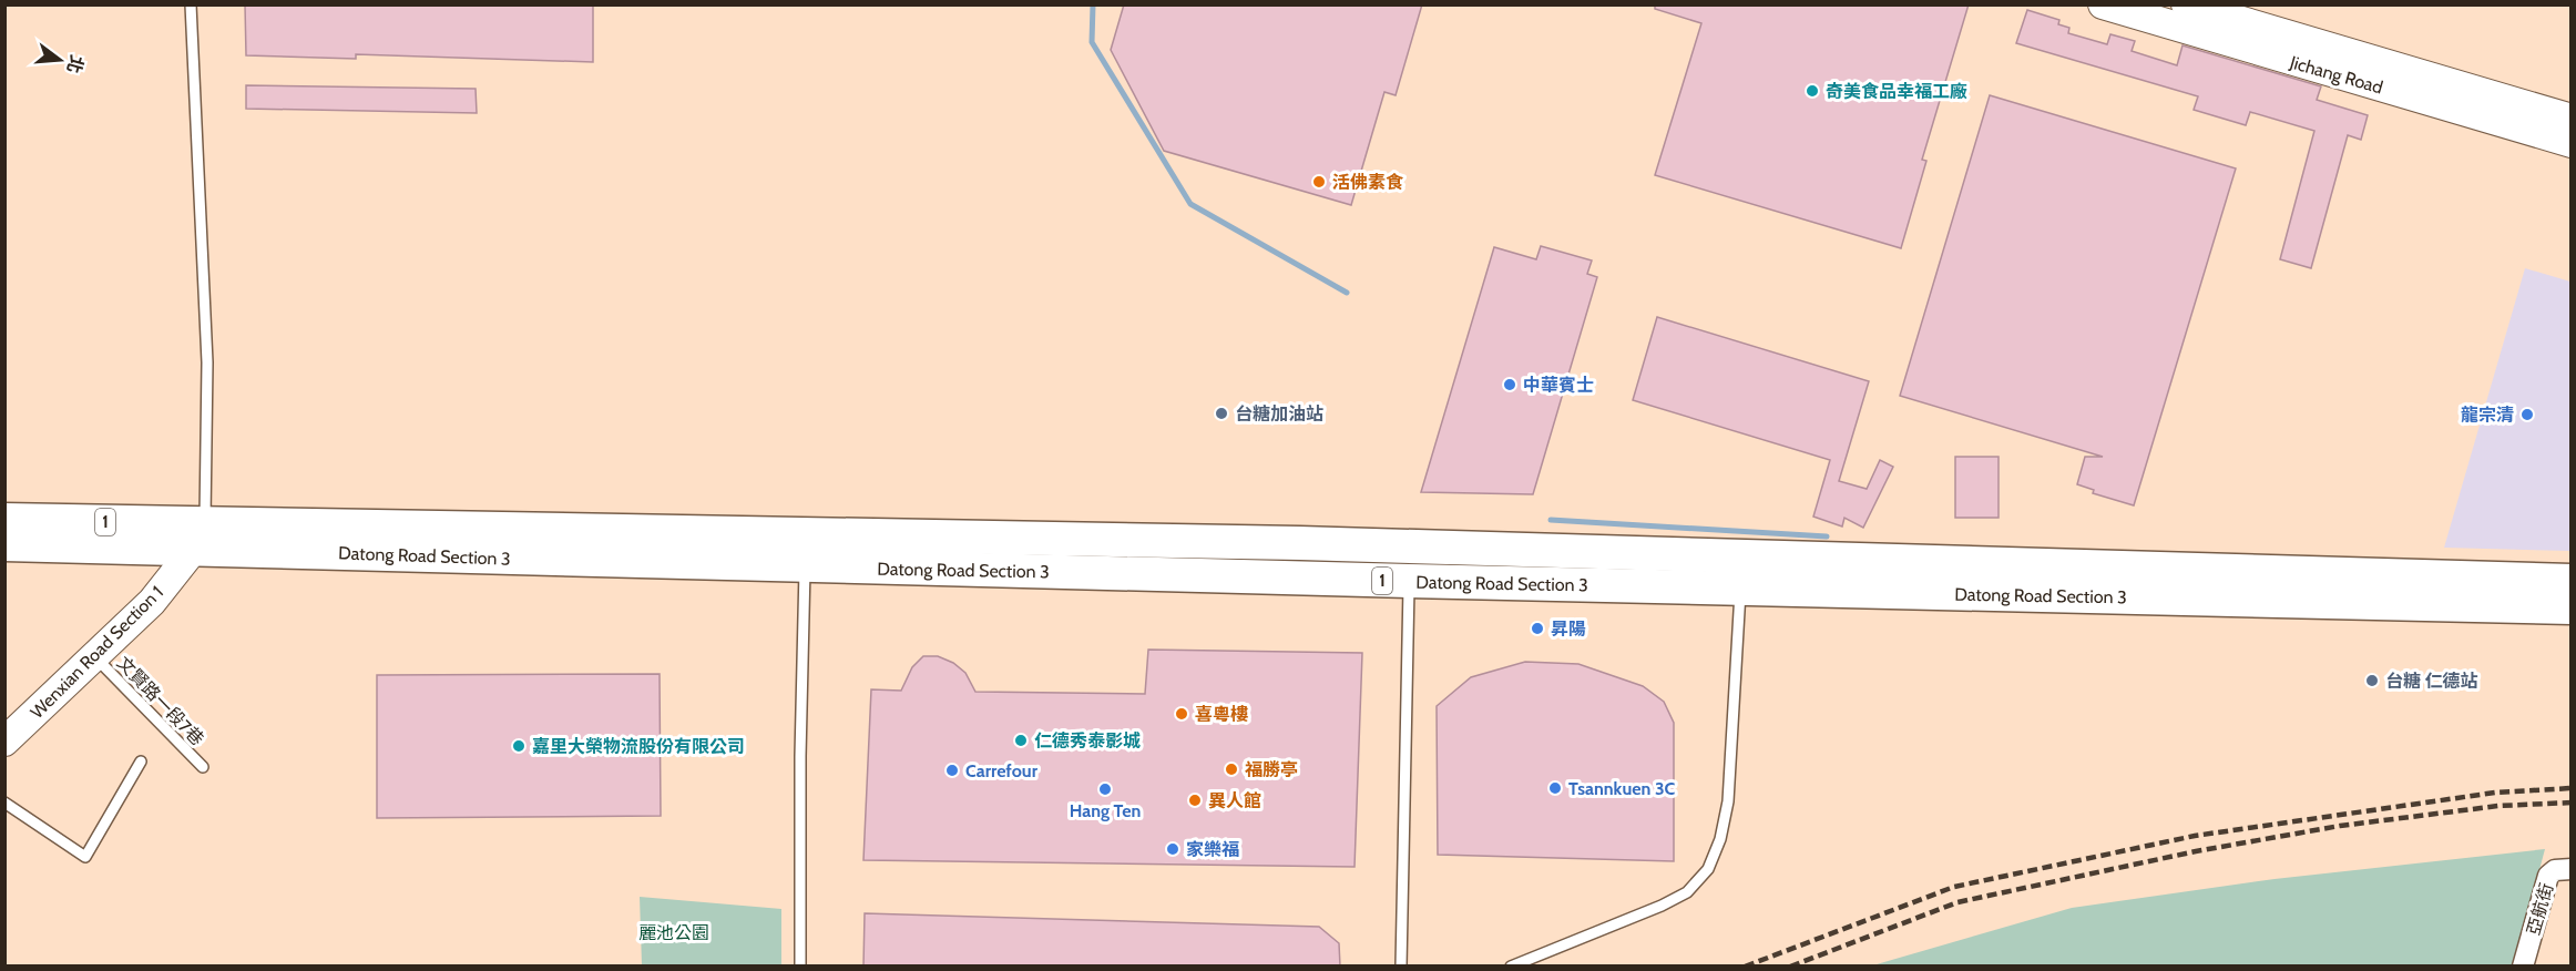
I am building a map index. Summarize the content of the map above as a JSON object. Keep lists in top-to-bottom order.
{
  "streets": {
    "main road": ["1", "Datong Road Section 3"],
    "street": ["Jichang Road", "Wenxian Road Section 1", "亞航街"],
    "lane": ["文賢路一段7巷"]
  },
  "crossings": [
    ["1", "Datong Road Section 3"],
    ["1", "Wenxian Road Section 1"],
    ["Datong Road Section 3", "Wenxian Road Section 1"],
    ["Wenxian Road Section 1", "文賢路一段7巷"]
  ],
  "parks": ["麗池公園"],
  "places": [
    "奇美食品幸福工廠",
    "活佛素食",
    "中華賓士",
    "台糖加油站",
    "龍宗清",
    "昇陽",
    "台糖 仁德站",
    "喜粵樓",
    "仁德秀泰影城",
    "嘉里大榮物流股份有限公司",
    "福勝亭",
    "Carrefour",
    "Tsannkuen 3C",
    "Hang Ten",
    "異人館",
    "家樂福"
  ],
  "north": "right"
}
